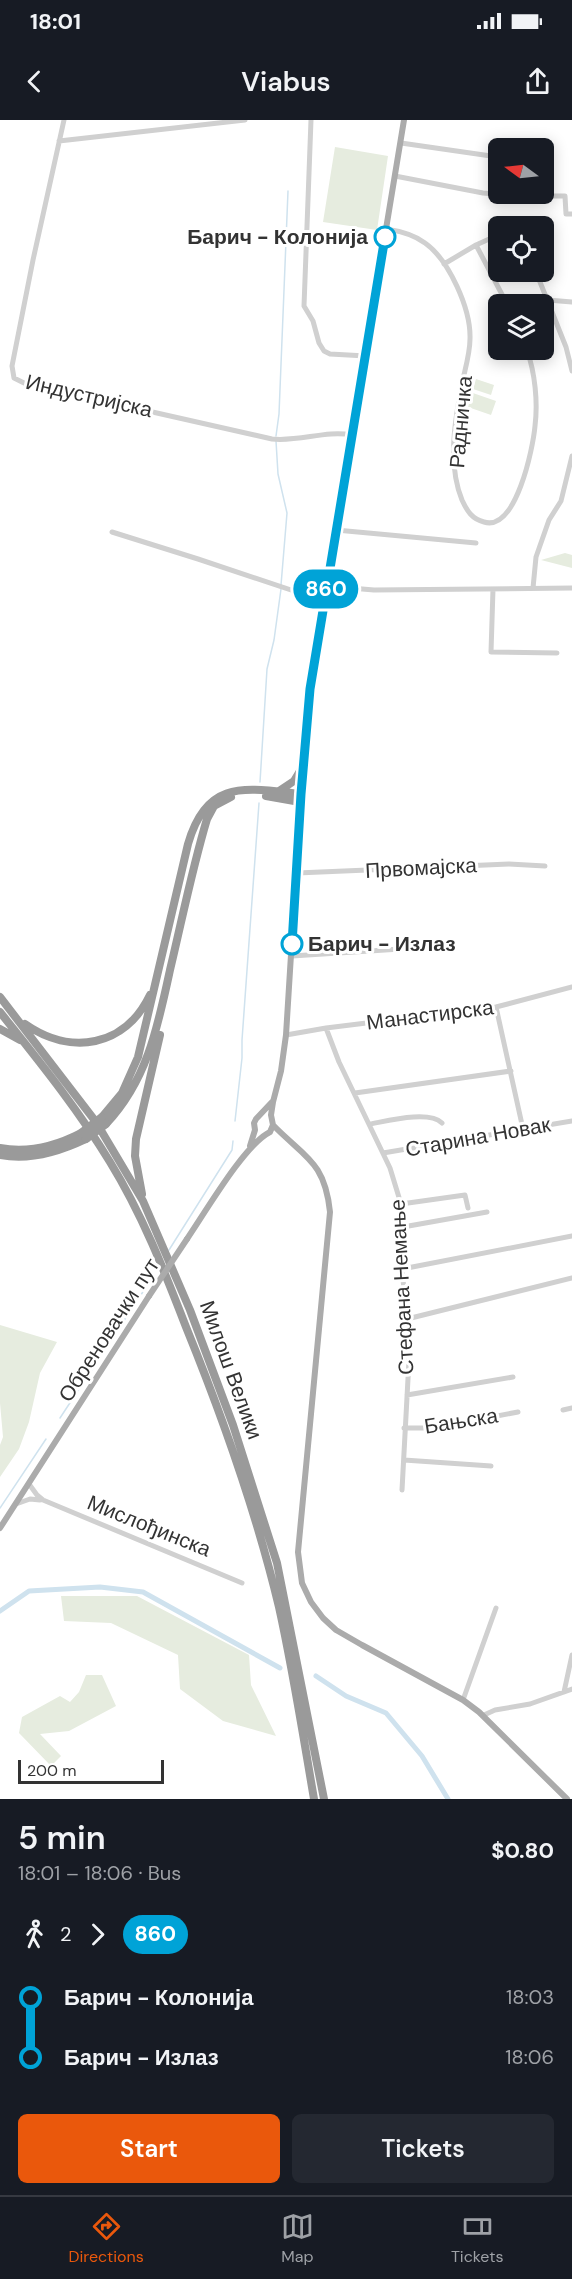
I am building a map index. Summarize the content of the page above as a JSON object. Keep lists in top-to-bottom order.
{
  "streets": {
    "highway": ["Милош Велики"],
    "main road": ["Обреновачки пут"],
    "street": [
      "Индустријска",
      "Радничка",
      "Првомајска",
      "Манастирска",
      "Старина Новак",
      "Стефана Немање",
      "Бањска",
      "Мислођинска"
    ]
  },
  "crossings": [
    ["Манастирска", "Стефана Немање"],
    ["Старина Новак", "Стефана Немање"],
    ["Стефана Немање", "Бањска"],
    ["Обреновачки пут", "Мислођинска"]
  ],
  "places": ["Барич - Колонија", "Барич - Излаз"],
  "lines": ["bus line 860"],
  "scale_bar": "200 m",
  "north": "left",
  "page": {
    "status": "18:01",
    "header": "Viabus",
    "on_map": "860",
    "scale": "200 m",
    "heading": ["5 min", "18:01 – 18:06 · Bus", "$0.80"],
    "legs": ["2", "860"],
    "list": [
      {
        "name": "Барич - Колонија",
        "value": "18:03"
      },
      {
        "name": "Барич - Излаз",
        "value": "18:06"
      }
    ],
    "buttons": ["Start", "Tickets"],
    "tabs": ["Directions", "Map", "Tickets"]
  }
}
